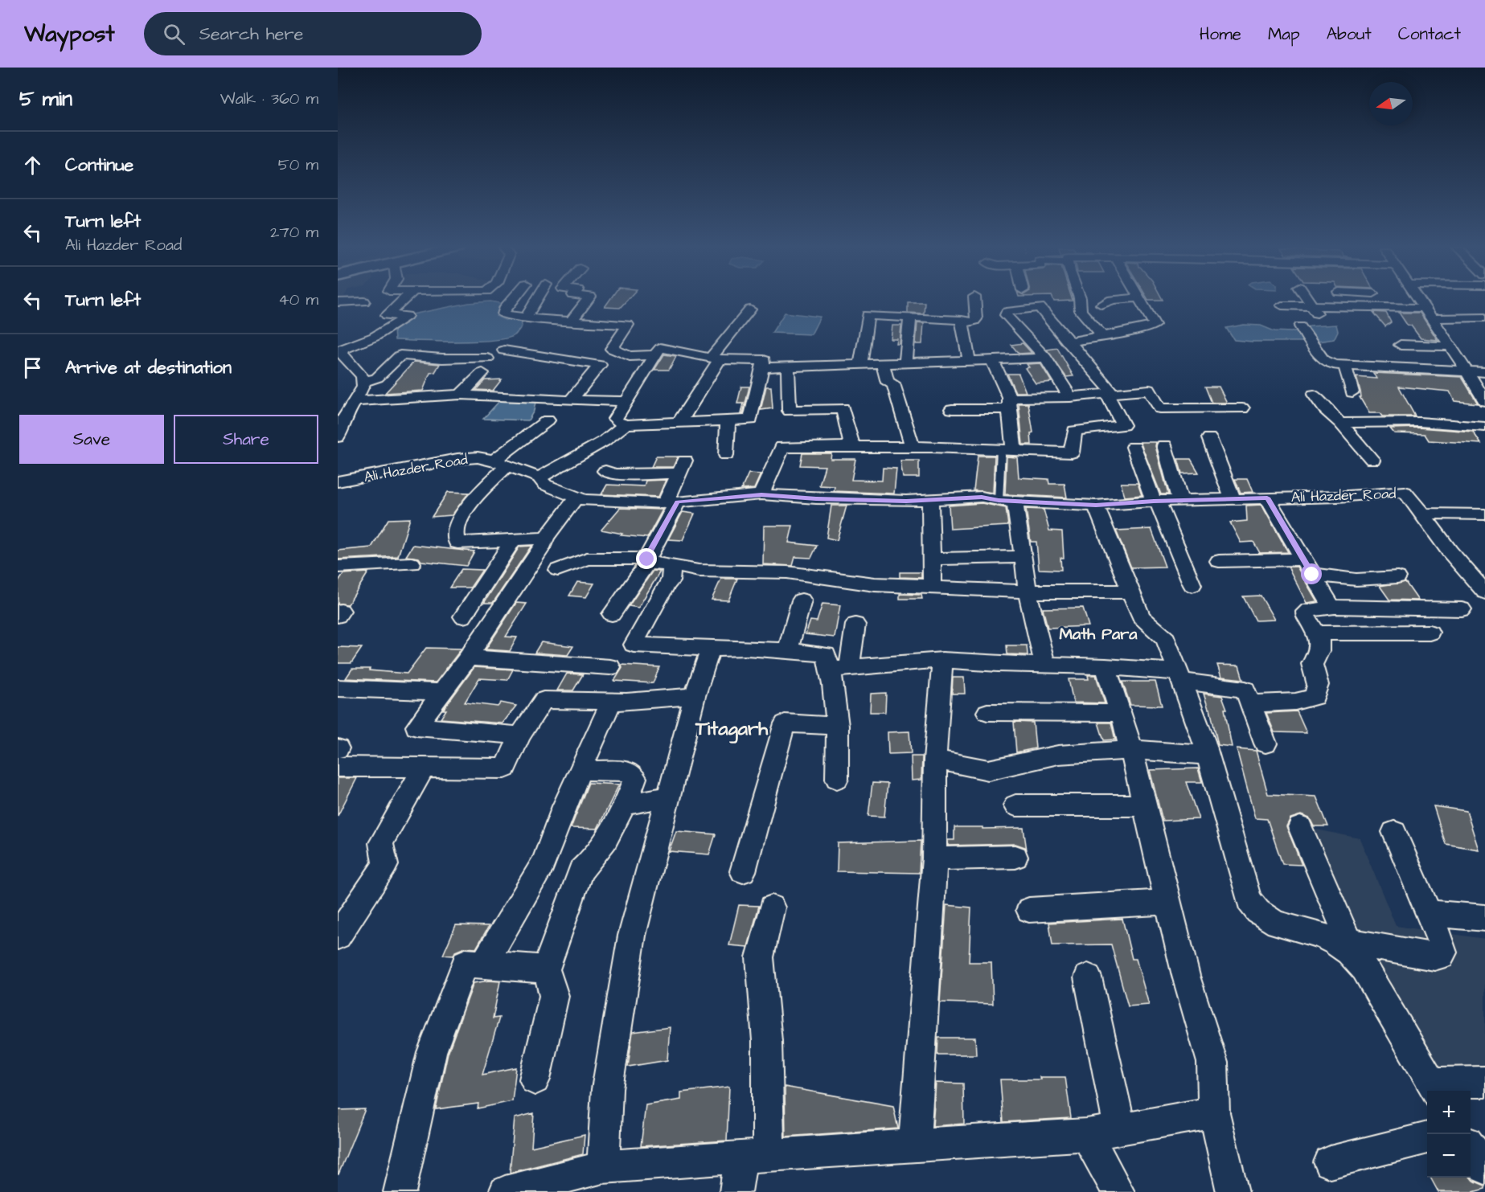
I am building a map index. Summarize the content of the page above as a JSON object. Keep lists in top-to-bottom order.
{
  "streets": {
    "street": ["Ali Hazder Road"]
  },
  "districts": ["Math Para", "Titagarh"],
  "north": "left",
  "page": {
    "header": "Waypost",
    "search": "Search here",
    "nav": [
      "Home",
      "Map",
      "About",
      "Contact"
    ],
    "heading": ["5 min", "Walk · 360 m"],
    "list": [
      ["Continue", "50 m"],
      ["Turn left", "Ali Hazder Road", "270 m"],
      ["Turn left", "40 m"],
      "Arrive at destination"
    ],
    "buttons": ["Save", "Share"],
    "map_buttons": ["+", "−"]
  }
}
